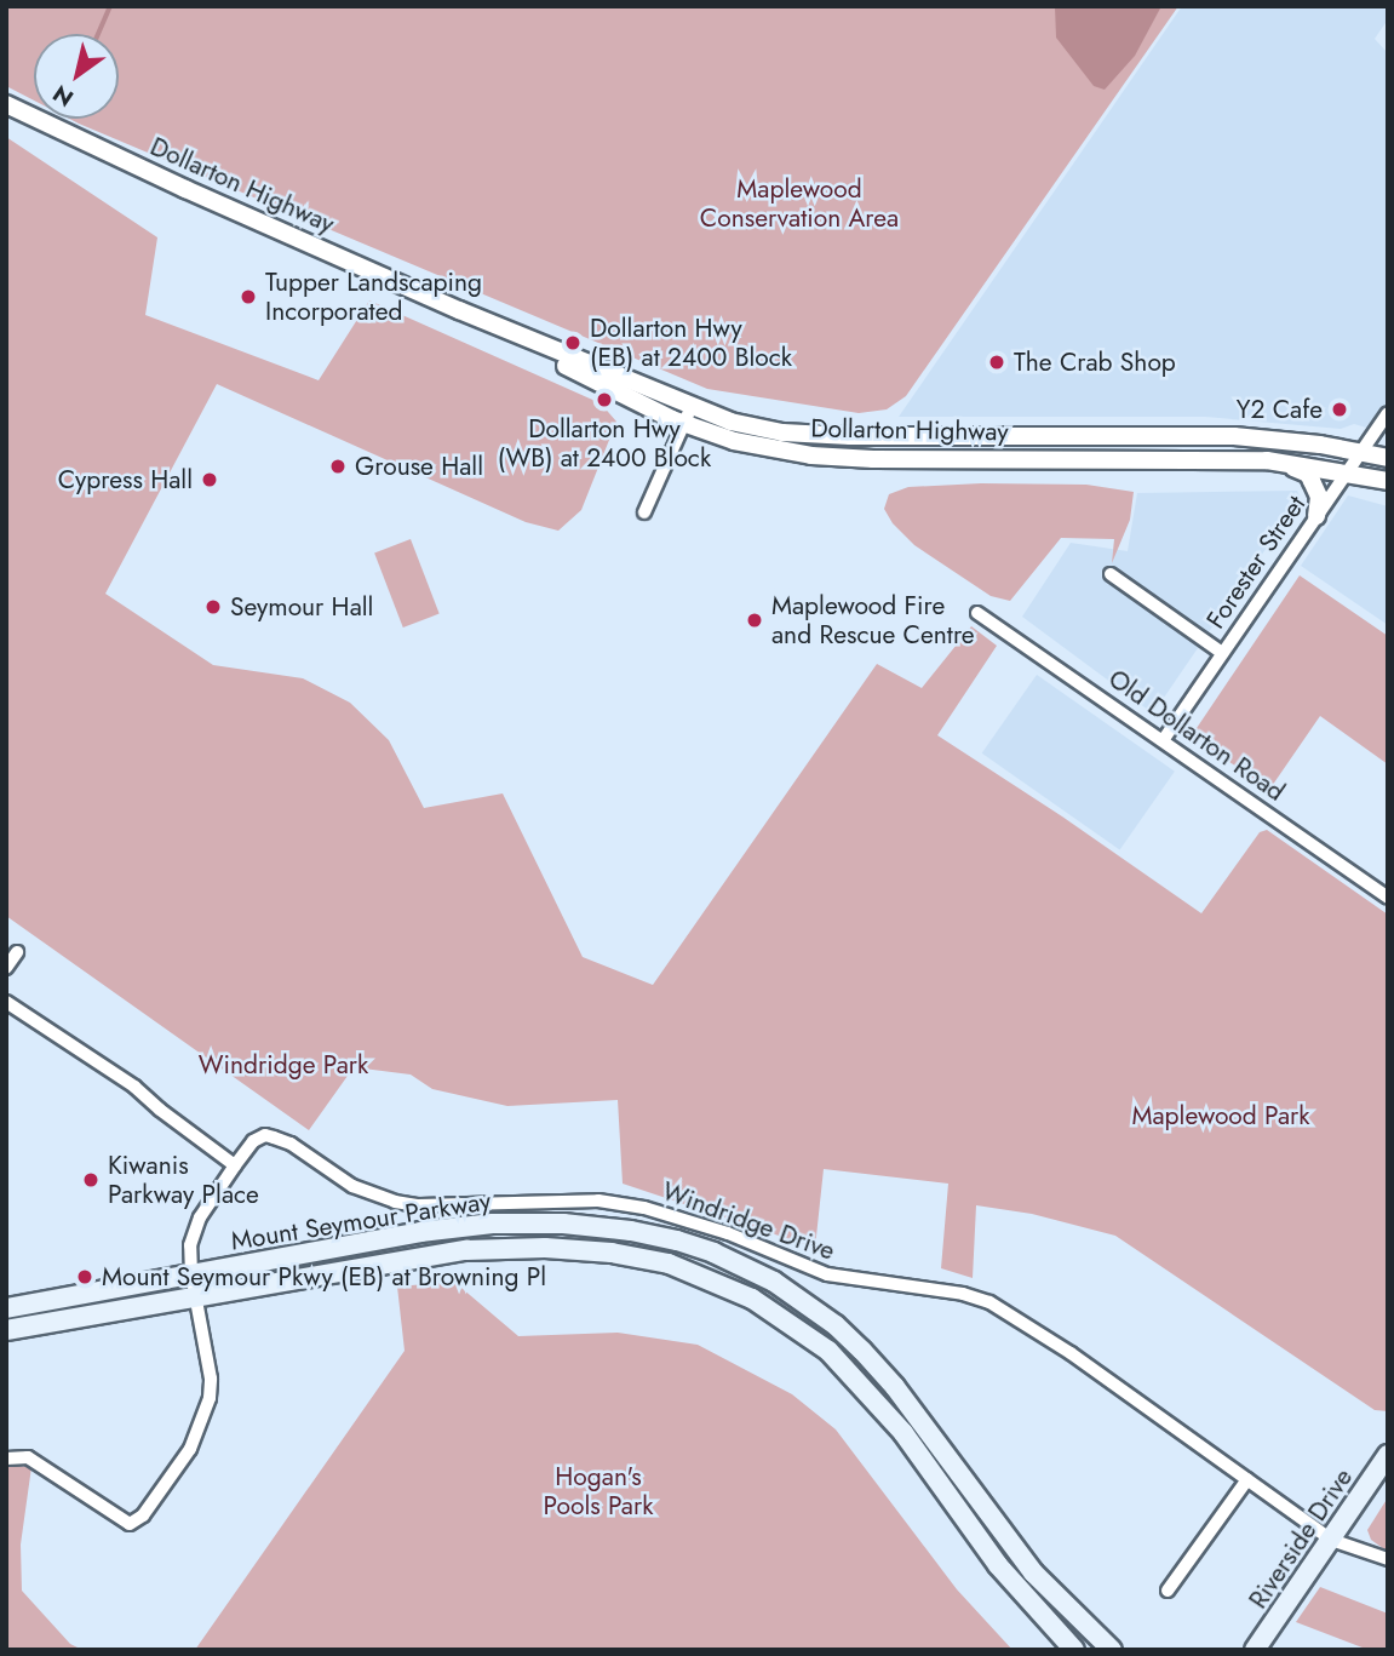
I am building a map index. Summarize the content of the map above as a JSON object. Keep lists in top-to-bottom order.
{
  "streets": {
    "main road": ["Mount Seymour Parkway", "Riverside Drive"],
    "street": [
      "Dollarton Highway",
      "Forester Street",
      "Old Dollarton Road",
      "Windridge Drive"
    ]
  },
  "crossings": [
    ["Dollarton Highway", "Forester Street"],
    ["Forester Street", "Old Dollarton Road"],
    ["Windridge Drive", "Riverside Drive"]
  ],
  "parks": [
    "Maplewood Conservation Area",
    "Windridge Park",
    "Maplewood Park",
    "Hogan's Pools Park"
  ],
  "places": [
    "Tupper Landscaping Incorporated",
    "Dollarton Hwy (EB) at 2400 Block",
    "The Crab Shop",
    "Dollarton Hwy (WB) at 2400 Block",
    "Y2 Cafe",
    "Grouse Hall",
    "Cypress Hall",
    "Seymour Hall",
    "Maplewood Fire and Rescue Centre",
    "Kiwanis Parkway Place",
    "Mount Seymour Pkwy (EB) at Browning Pl"
  ],
  "north": "bottom left"
}
